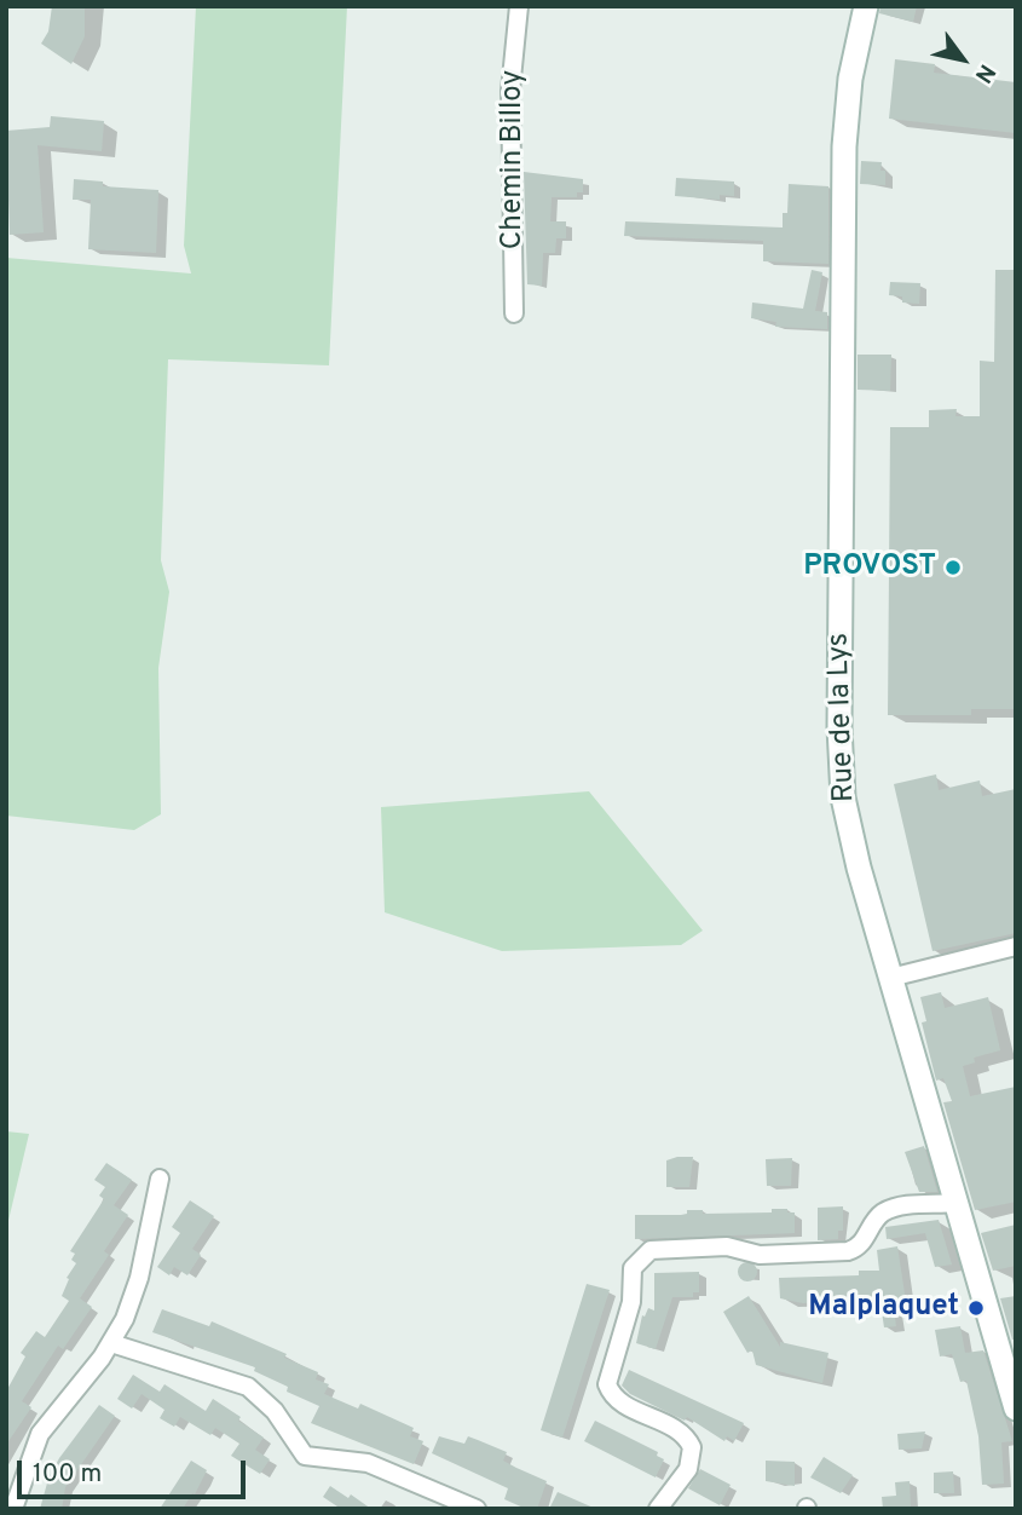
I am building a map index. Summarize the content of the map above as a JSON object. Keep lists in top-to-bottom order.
{
  "streets": {
    "main road": ["Rue de la Lys"],
    "street": ["Chemin Billoy"]
  },
  "places": ["PROVOST", "Malplaquet"],
  "scale_bar": "100 m",
  "north": "bottom right"
}
